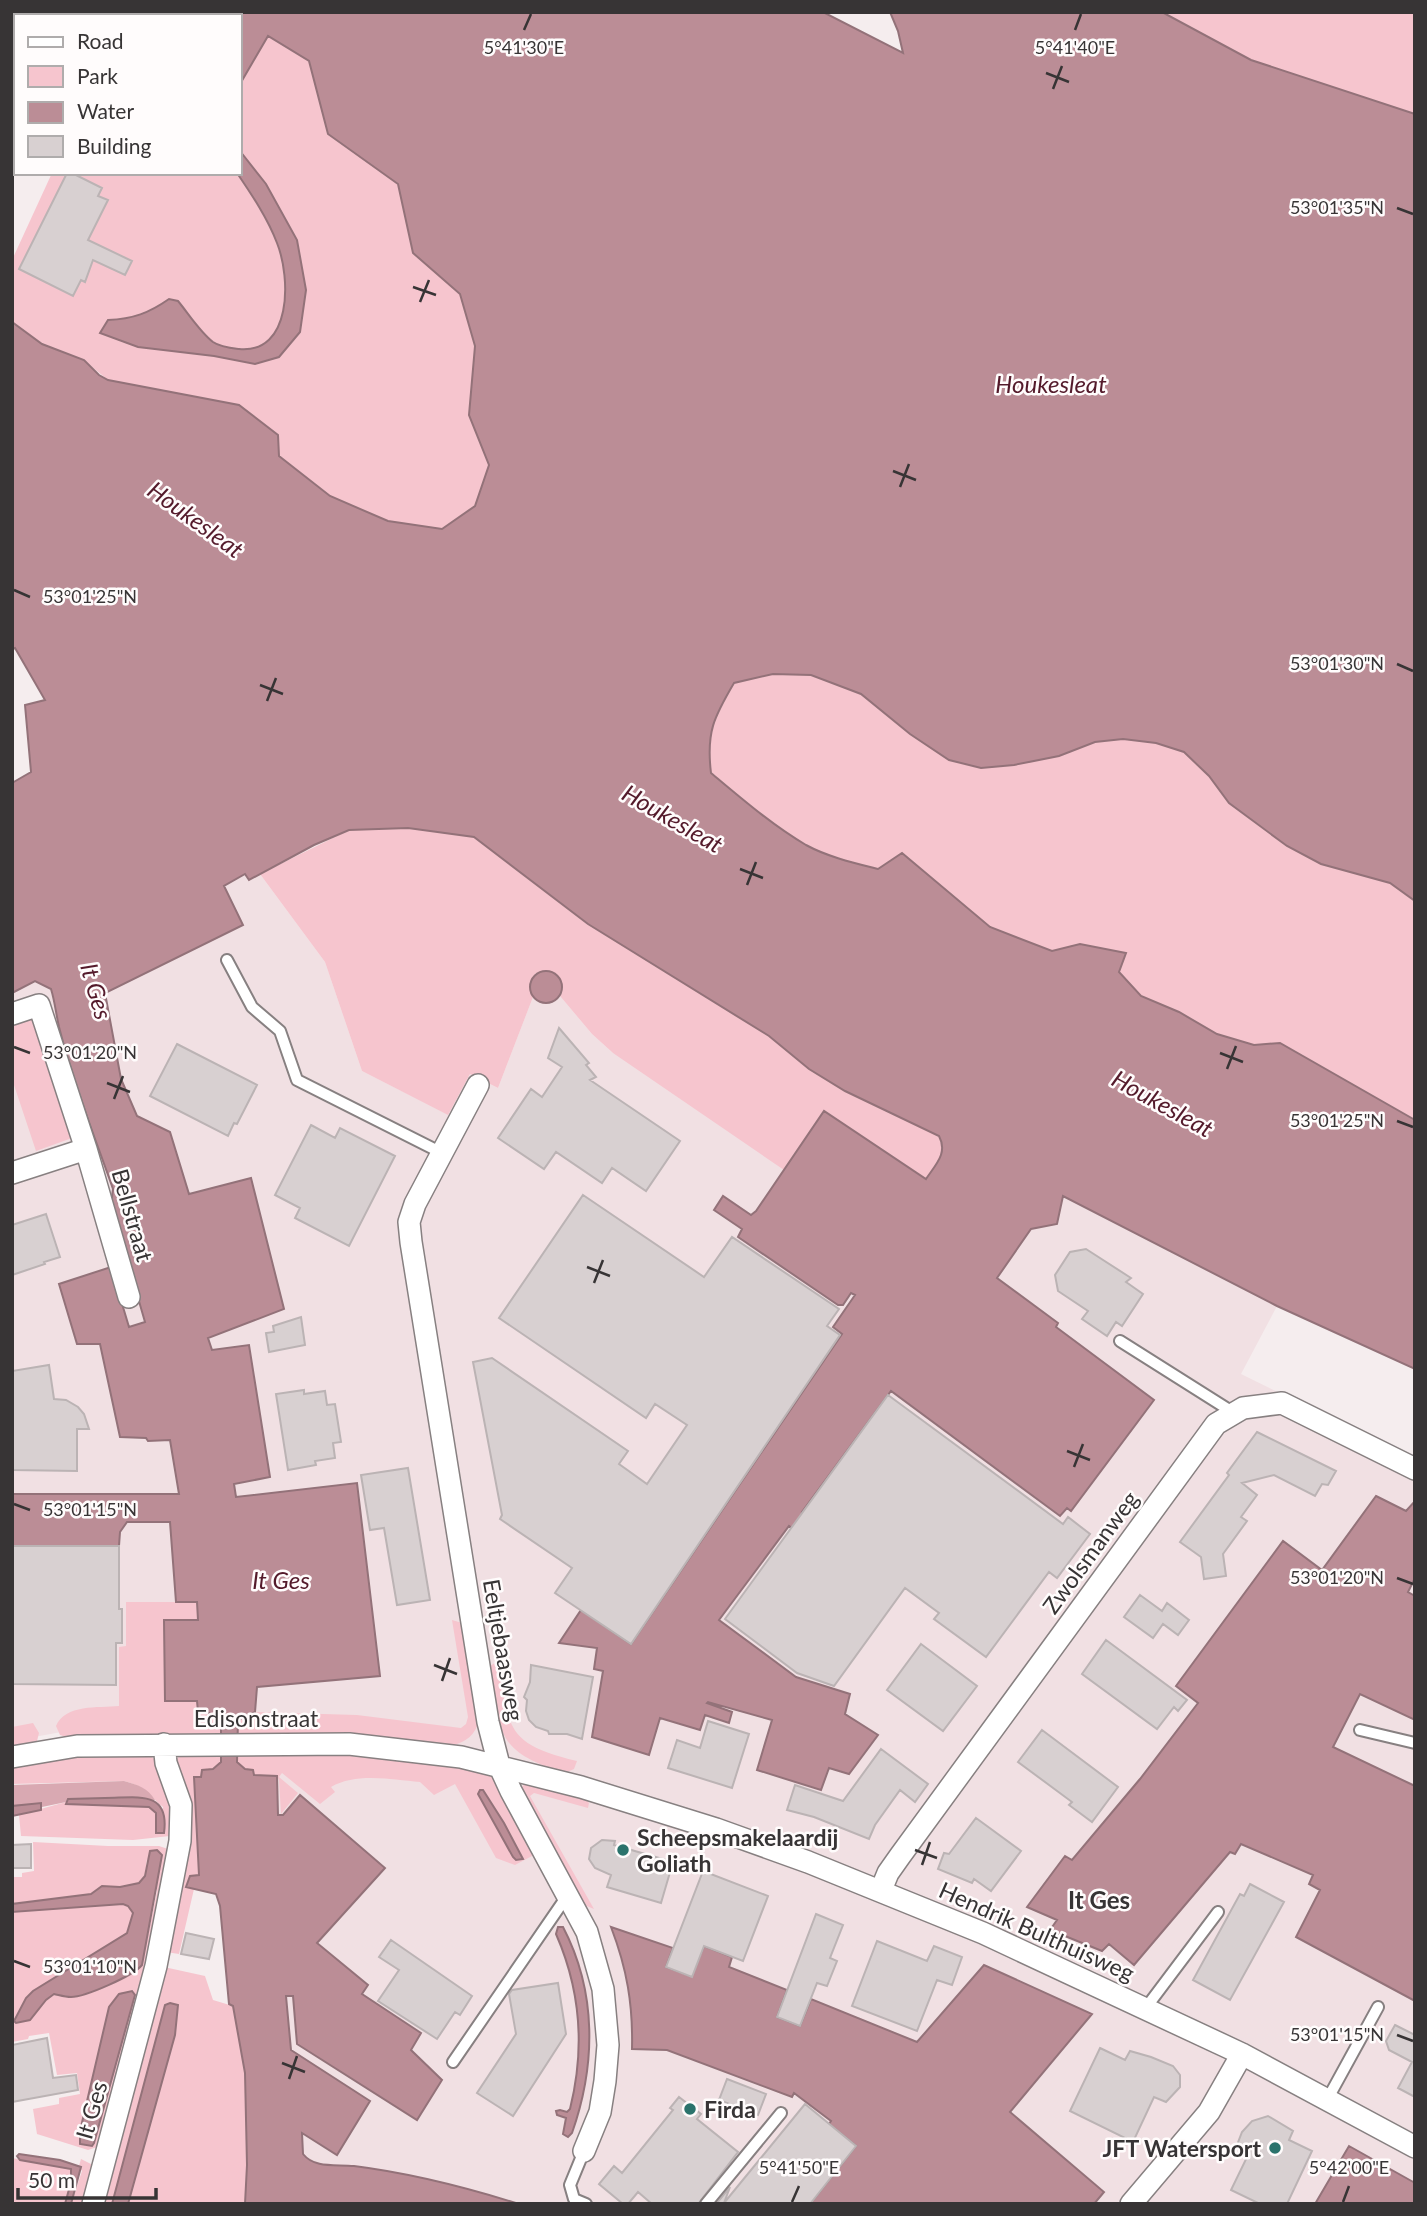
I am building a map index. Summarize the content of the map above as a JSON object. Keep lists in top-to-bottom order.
{
  "streets": {
    "street": [
      "Bellstraat",
      "Zwolsmanweg",
      "Eeltjebaasweg",
      "Edisonstraat",
      "Hendrik Bulthuisweg",
      "It Ges"
    ]
  },
  "crossings": [
    ["Zwolsmanweg", "Hendrik Bulthuisweg"],
    ["Eeltjebaasweg", "Edisonstraat"],
    ["Eeltjebaasweg", "Hendrik Bulthuisweg"],
    ["Edisonstraat", "Hendrik Bulthuisweg"],
    ["Edisonstraat", "It Ges"]
  ],
  "districts": ["It Ges"],
  "water": ["Houkesleat", "It Ges"],
  "places": ["Scheepsmakelaardij Goliath", "Firda", "JFT Watersport"],
  "legend": [
    "Road",
    "Park",
    "Water",
    "Building"
  ],
  "scale_bar": "50 m",
  "coordinates": [
    "5°41'40\"E",
    "5°41'30\"E",
    "53°01'35\"N",
    "53°01'25\"N",
    "53°01'30\"N",
    "53°01'20\"N",
    "53°01'15\"N",
    "53°01'10\"N",
    "5°41'50\"E",
    "5°42'00\"E"
  ]
}
